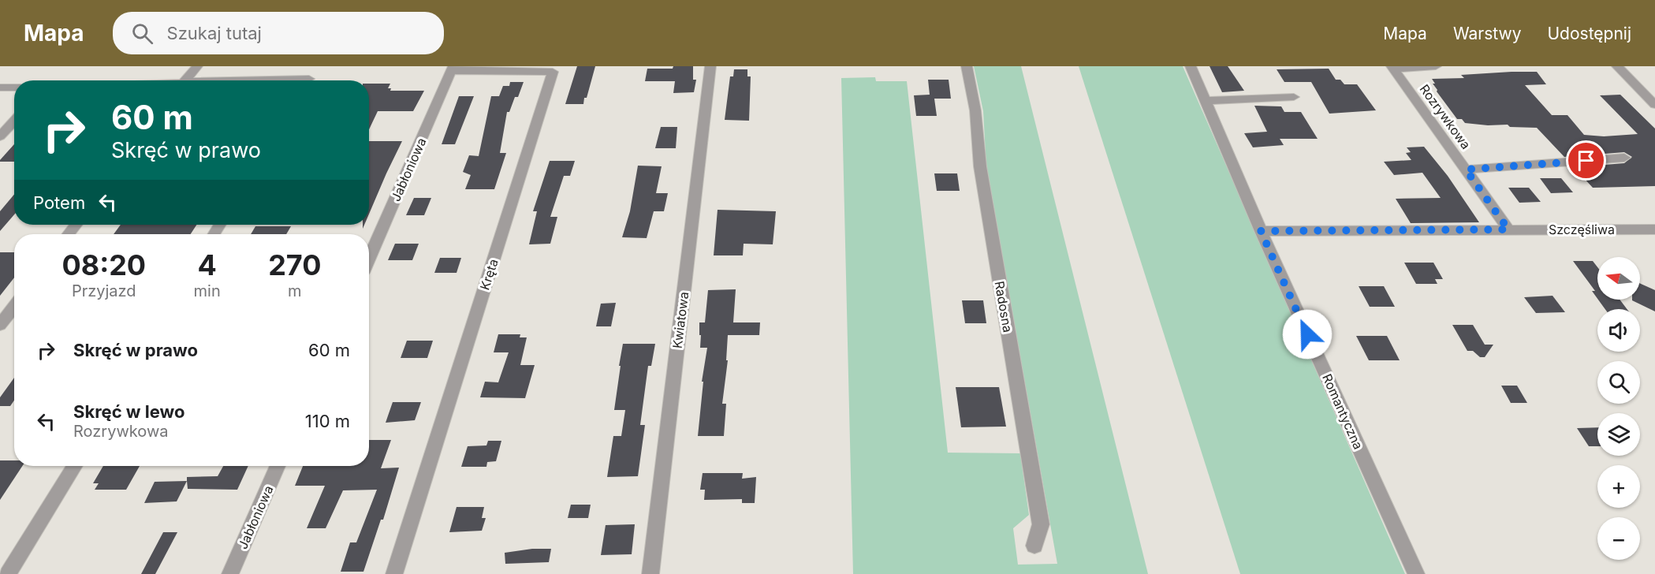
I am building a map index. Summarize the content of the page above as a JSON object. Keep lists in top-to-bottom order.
{
  "streets": {
    "street": [
      "Rozrywkowa",
      "Jabłoniowa",
      "Szczęśliwa",
      "Kręta",
      "Radosna",
      "Kwiatowa",
      "Romantyczna"
    ]
  },
  "crossings": [
    ["Rozrywkowa", "Szczęśliwa"],
    ["Jabłoniowa", "Kręta"],
    ["Szczęśliwa", "Romantyczna"]
  ],
  "north": "left",
  "page": {
    "header": "Mapa",
    "search": "Szukaj tutaj",
    "nav": ["Mapa", "Warstwy", "Udostępnij"],
    "turn": ["60 m", "Skręć w prawo"],
    "then": "Potem",
    "eta": [
      "08:20",
      "Przyjazd",
      "4",
      "min",
      "270",
      "m"
    ],
    "map_buttons": ["+", "−"],
    "list": [
      {
        "name": "Skręć w prawo",
        "value": "60 m"
      },
      {
        "name": "Skręć w lewo",
        "note": "Rozrywkowa",
        "value": "110 m"
      }
    ]
  }
}
